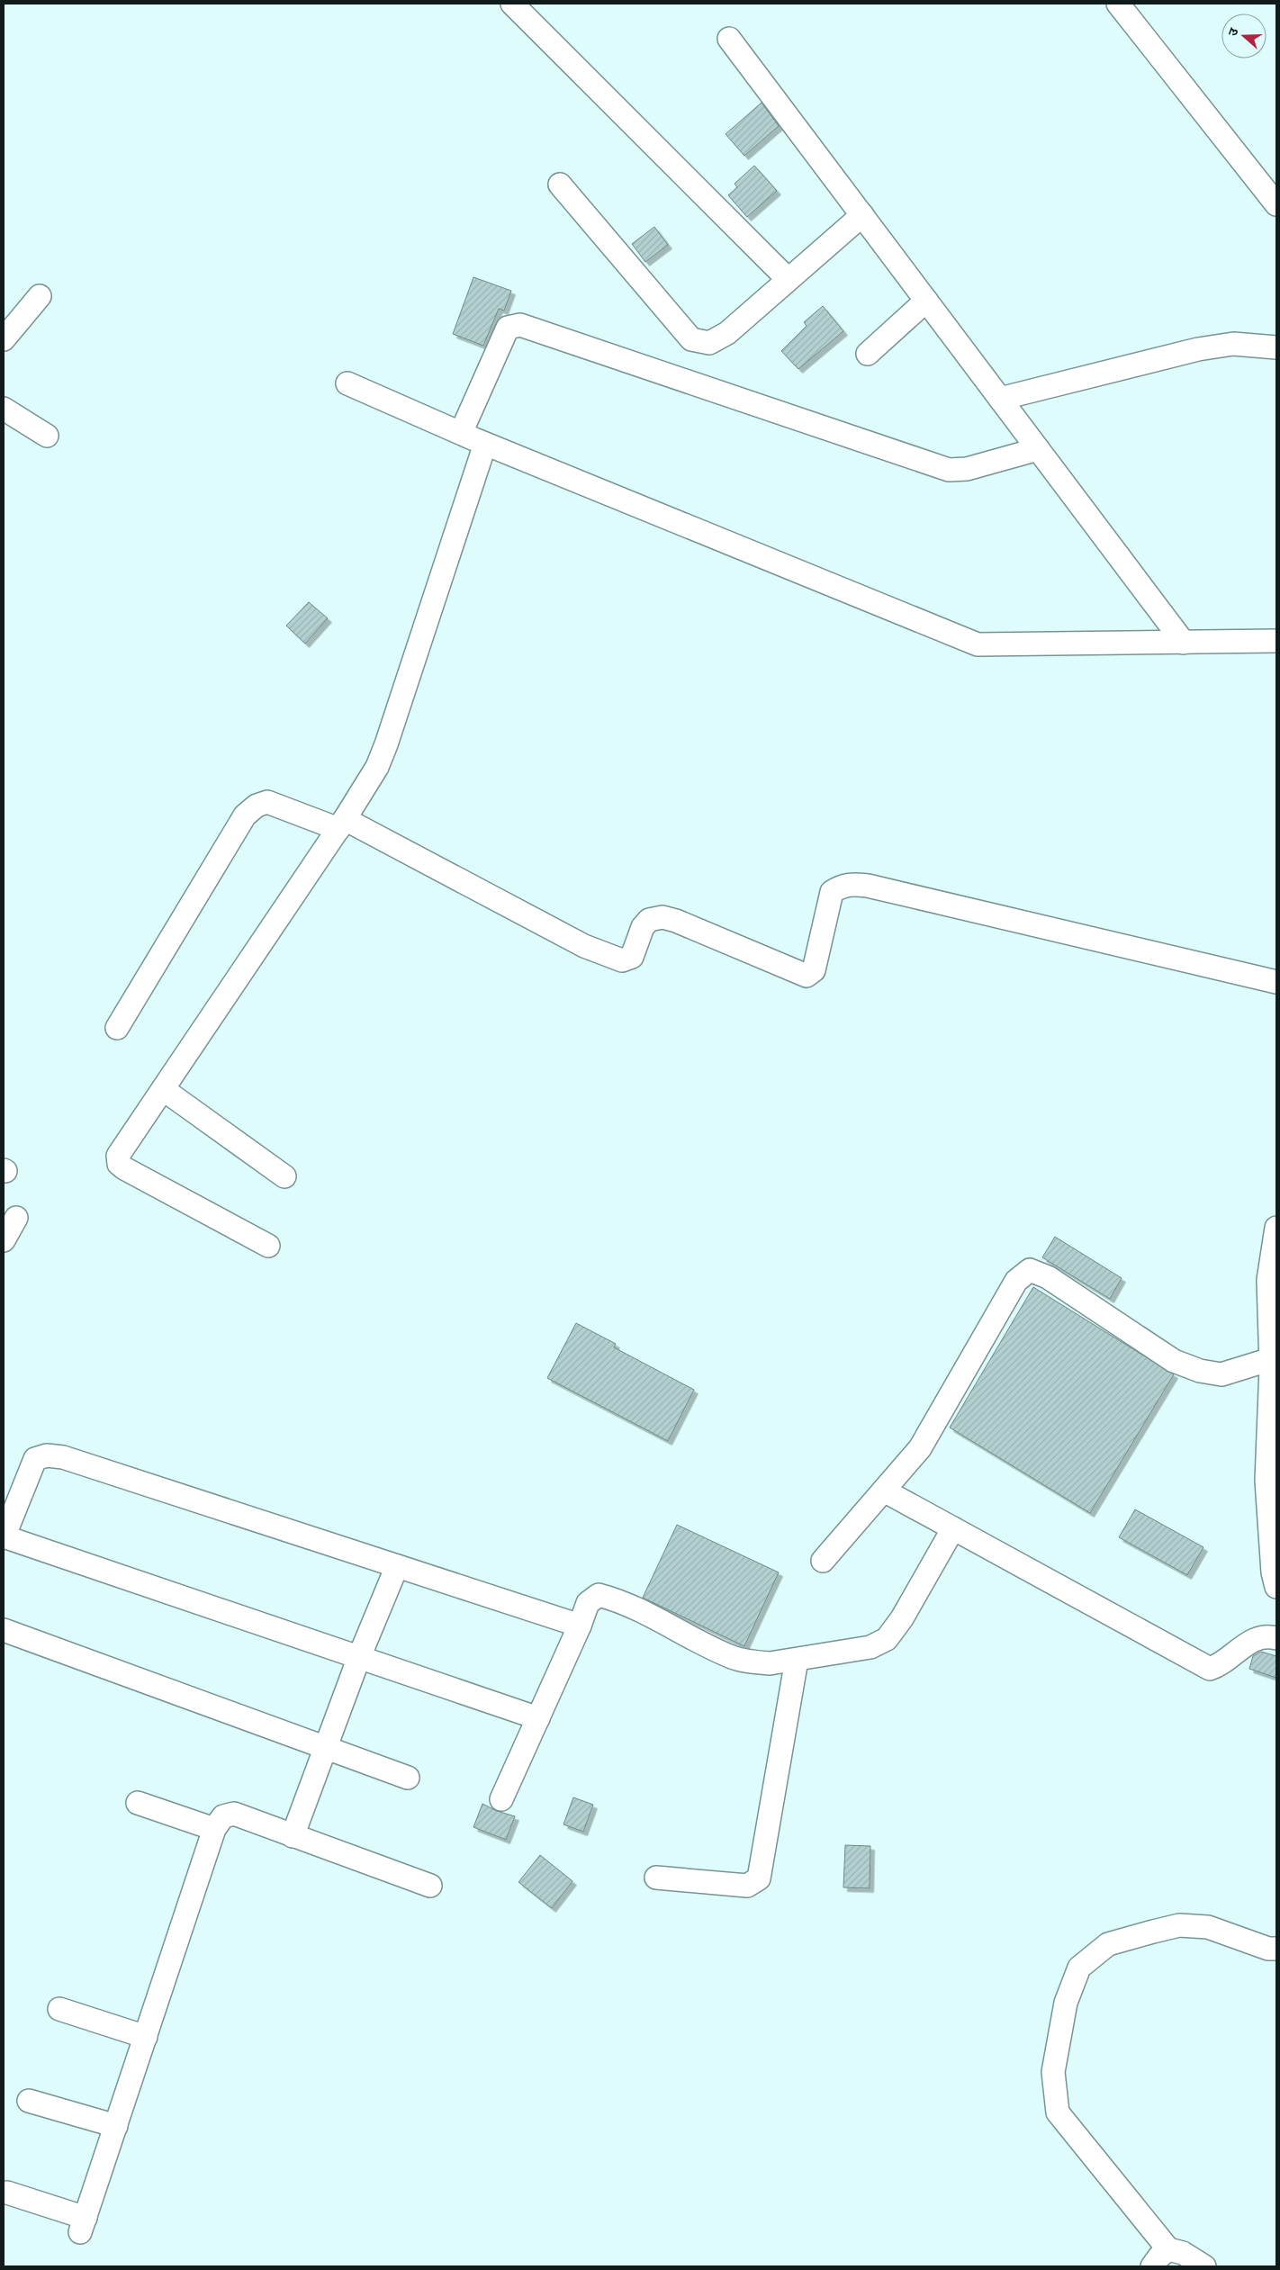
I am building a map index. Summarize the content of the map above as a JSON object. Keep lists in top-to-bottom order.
{
  "north": "left"
}
